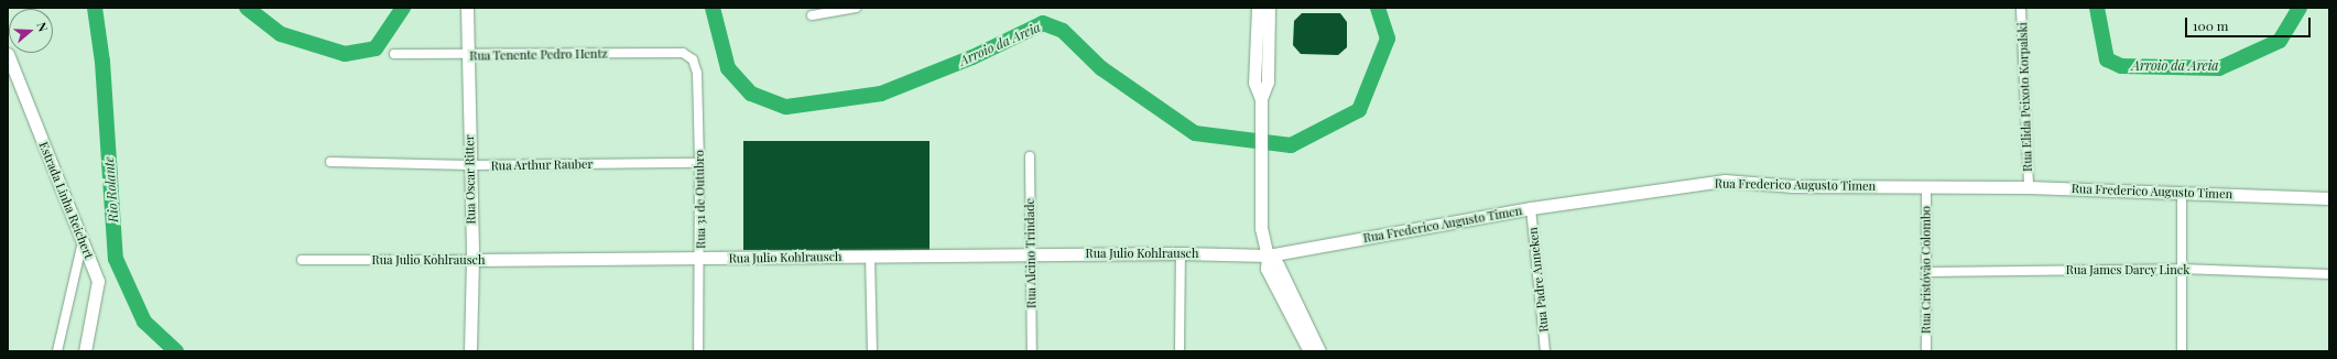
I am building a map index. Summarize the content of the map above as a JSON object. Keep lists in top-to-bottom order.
{
  "streets": {
    "street": [
      "Rua Tenente Pedro Hentz",
      "Rua Elida Peixoto Korpalski",
      "Rua Arthur Rauber",
      "Rua Oscar Ritter",
      "Rua Frederico Augusto Timen",
      "Rua 31 de Outubro",
      "Estrada Linha Reichert",
      "Rua Alcino Trindade",
      "Rua Julio Kohlrausch",
      "Rua Cristóvão Colombo",
      "Rua James Darcy Linck",
      "Rua Padre Anneken"
    ]
  },
  "crossings": [
    ["Rua Tenente Pedro Hentz", "Rua Oscar Ritter"],
    ["Rua Tenente Pedro Hentz", "Rua 31 de Outubro"],
    ["Rua Elida Peixoto Korpalski", "Rua Frederico Augusto Timen"],
    ["Rua Arthur Rauber", "Rua Oscar Ritter"],
    ["Rua Arthur Rauber", "Rua 31 de Outubro"],
    ["Rua Oscar Ritter", "Rua Julio Kohlrausch"],
    ["Rua Frederico Augusto Timen", "Rua Julio Kohlrausch"],
    ["Rua Frederico Augusto Timen", "Rua Cristóvão Colombo"],
    ["Rua Frederico Augusto Timen", "Rua Padre Anneken"],
    ["Rua 31 de Outubro", "Rua Julio Kohlrausch"],
    ["Rua Alcino Trindade", "Rua Julio Kohlrausch"],
    ["Rua Cristóvão Colombo", "Rua James Darcy Linck"]
  ],
  "water": ["Arroio da Areia", "Rio Rolante"],
  "scale_bar": "100 m",
  "north": "right"
}
